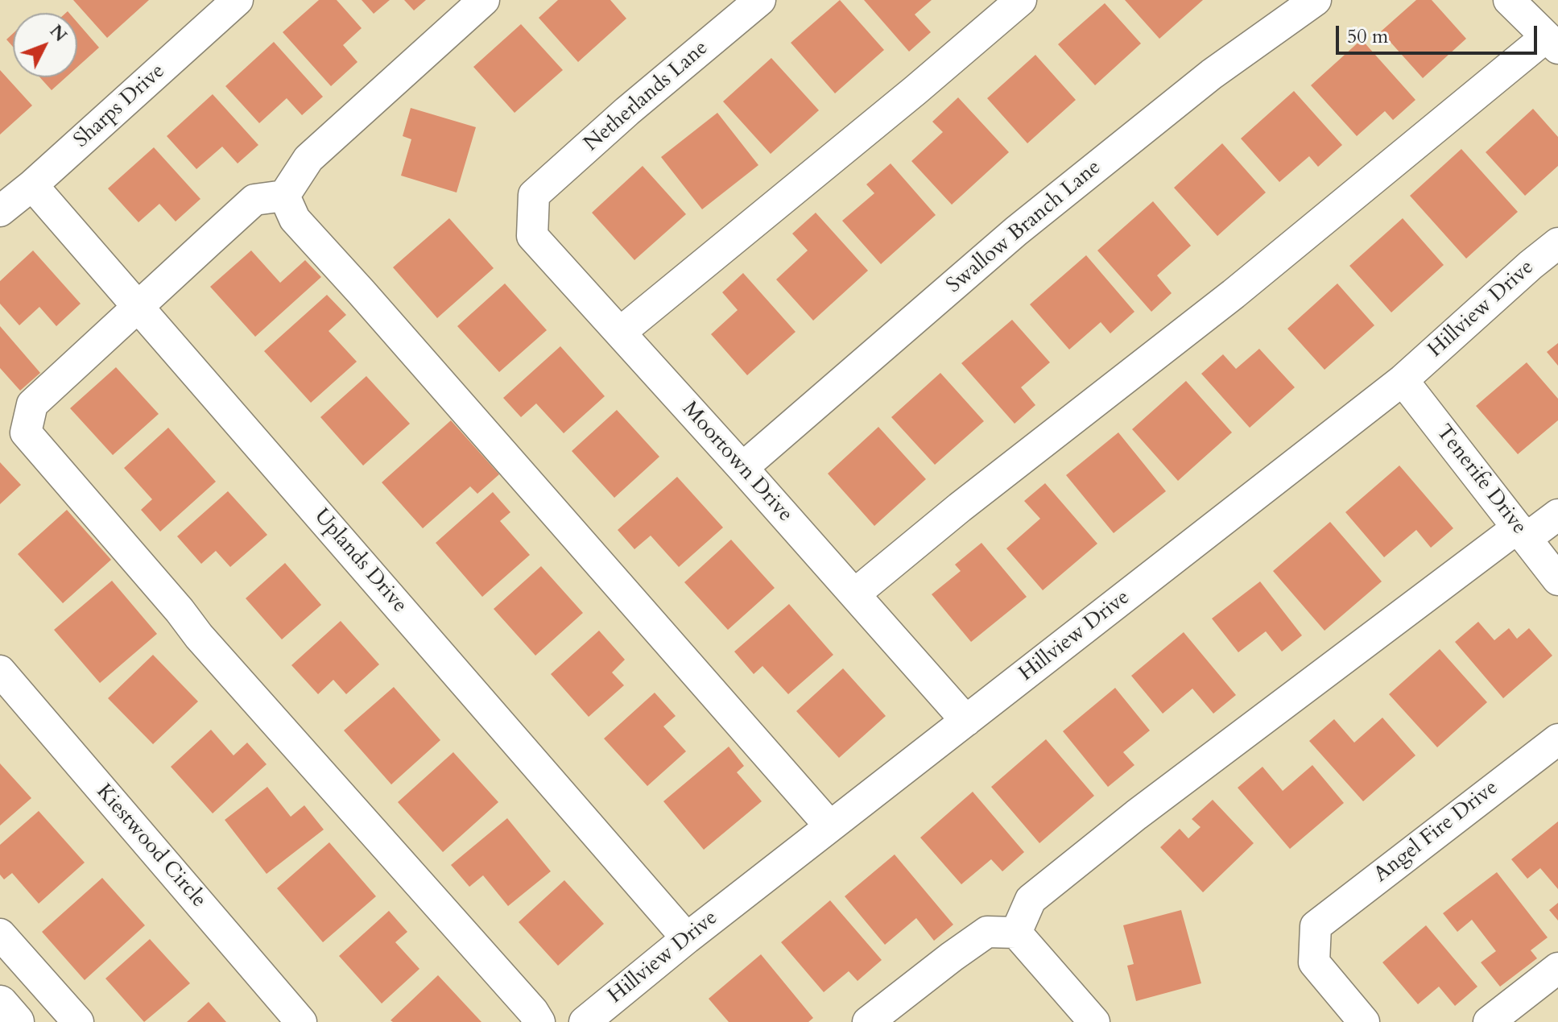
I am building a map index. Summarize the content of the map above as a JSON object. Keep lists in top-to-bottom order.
{
  "streets": {
    "street": [
      "Netherlands Lane",
      "Sharps Drive",
      "Swallow Branch Lane",
      "Hillview Drive",
      "Moortown Drive",
      "Tenerife Drive",
      "Uplands Drive",
      "Angel Fire Drive",
      "Kiestwood Circle"
    ]
  },
  "crossings": [
    ["Netherlands Lane", "Moortown Drive"],
    ["Sharps Drive", "Uplands Drive"],
    ["Swallow Branch Lane", "Moortown Drive"],
    ["Hillview Drive", "Moortown Drive"],
    ["Hillview Drive", "Tenerife Drive"],
    ["Hillview Drive", "Uplands Drive"]
  ],
  "scale_bar": "50 m",
  "north": "top right"
}
